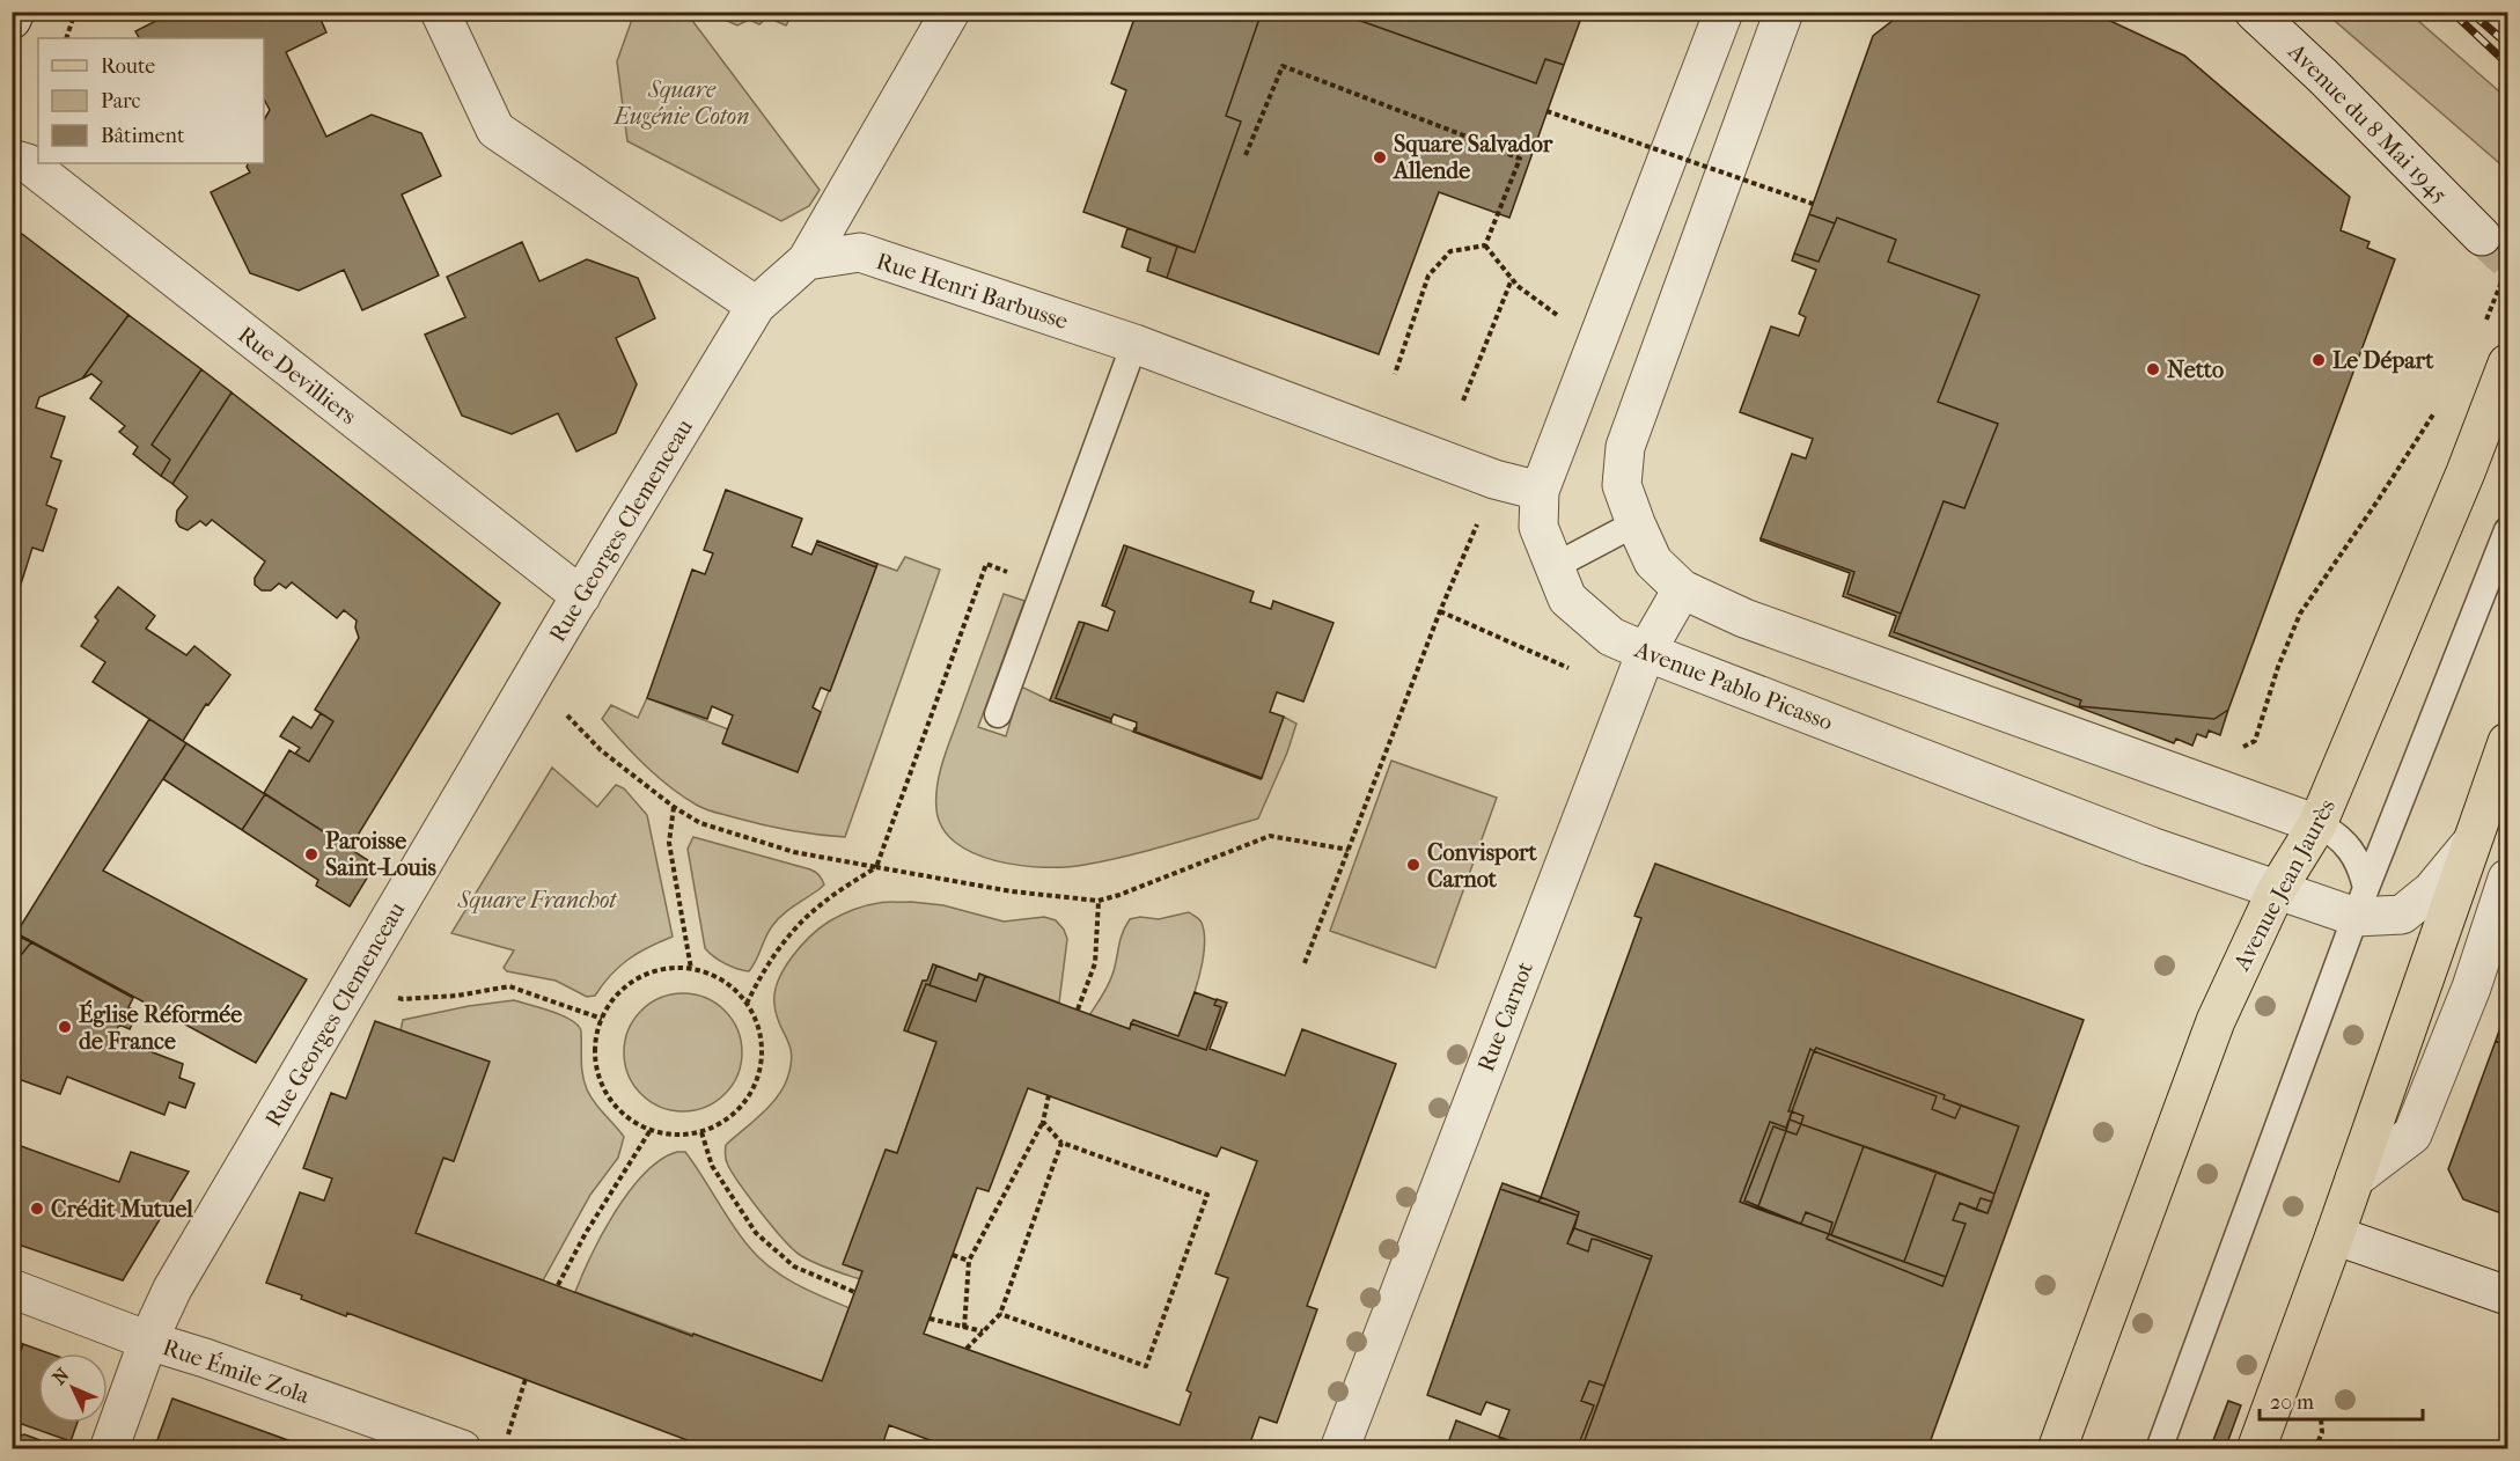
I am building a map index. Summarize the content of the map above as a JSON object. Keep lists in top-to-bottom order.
{
  "streets": {
    "main road": ["Avenue Jean Jaurès"],
    "street": [
      "Avenue du 8 Mai 1945",
      "Rue Henri Barbusse",
      "Rue Devilliers",
      "Rue Georges Clemenceau",
      "Avenue Pablo Picasso",
      "Rue Carnot",
      "Rue Émile Zola"
    ]
  },
  "crossings": [
    ["Rue Henri Barbusse", "Avenue Pablo Picasso"],
    ["Rue Devilliers", "Rue Georges Clemenceau"],
    ["Rue Georges Clemenceau", "Rue Émile Zola"],
    ["Avenue Pablo Picasso", "Avenue Jean Jaurès"],
    ["Avenue Pablo Picasso", "Rue Carnot"]
  ],
  "parks": ["Square Eugénie Coton", "Square Franchot"],
  "places": [
    "Square Salvador Allende",
    "Le Départ",
    "Netto",
    "Paroisse Saint-Louis",
    "Convisport Carnot",
    "Église Réformée de France",
    "Crédit Mutuel"
  ],
  "legend": ["Route", "Parc", "Bâtiment"],
  "scale_bar": "20 m",
  "north": "top left"
}
